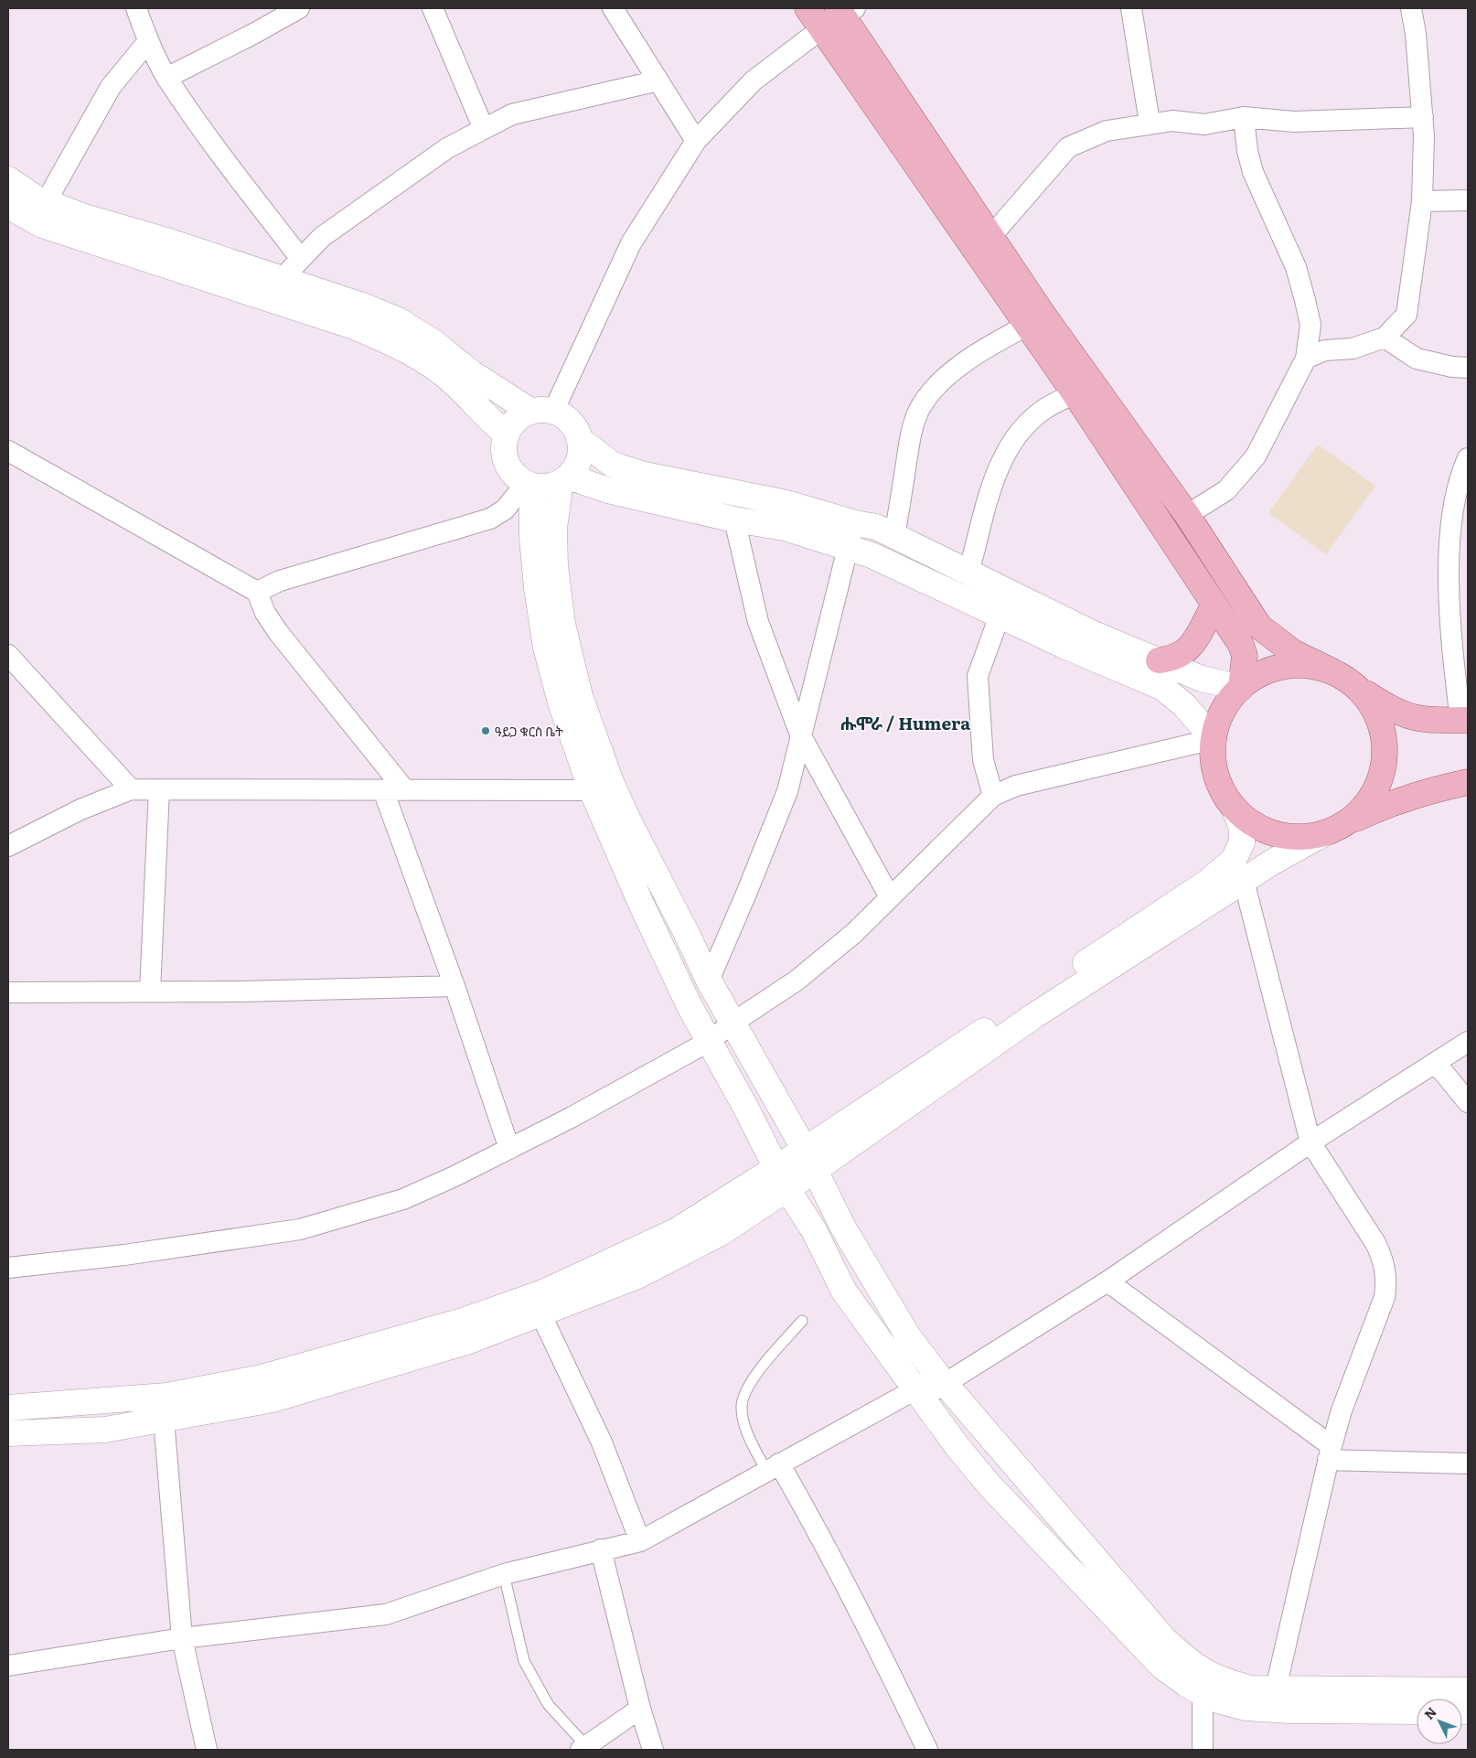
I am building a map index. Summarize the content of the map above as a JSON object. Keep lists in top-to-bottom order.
{
  "districts": ["ሑሞራ / Humera"],
  "places": ["ዓይጋ ቁርስ ቤት"],
  "north": "top left"
}
